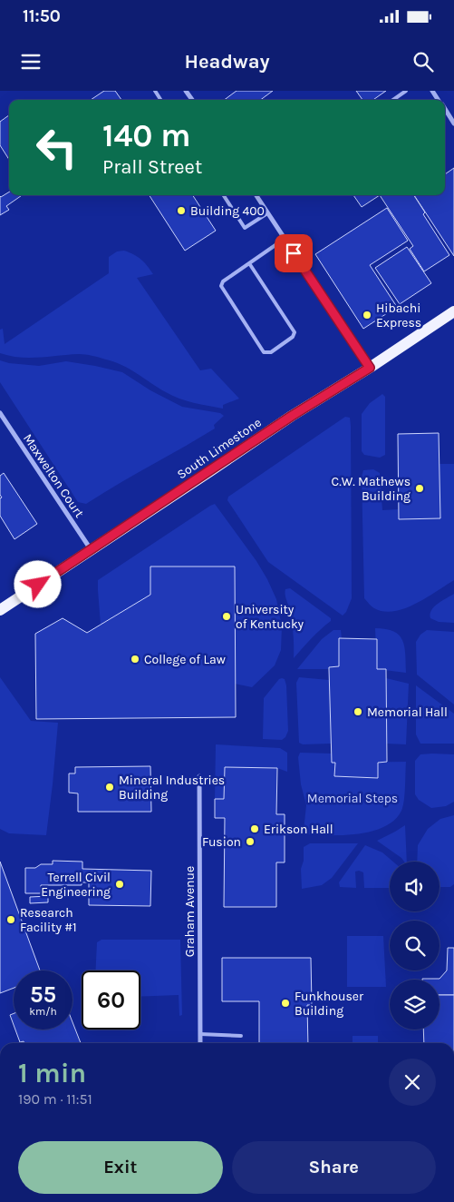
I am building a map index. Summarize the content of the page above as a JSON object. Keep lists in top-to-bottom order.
{
  "streets": {
    "main road": ["South Limestone"],
    "street": ["Maxwelton Court", "Graham Avenue"]
  },
  "crossings": [
    ["South Limestone", "Maxwelton Court"]
  ],
  "parks": ["Memorial Steps"],
  "places": [
    "Building 400",
    "Hibachi Express",
    "C.W. Mathews Building",
    "University of Kentucky",
    "College of Law",
    "Memorial Hall",
    "Mineral Industries Building",
    "Erikson Hall",
    "Fusion",
    "Terrell Civil Engineering",
    "Research Facility #1",
    "Funkhouser Building"
  ],
  "page": {
    "status": "11:50",
    "header": "Headway",
    "turn": ["140 m", "Prall Street"],
    "speed": "55 km/h",
    "limit": "60",
    "heading": ["1 min", "190 m · 11:51"],
    "buttons": ["Exit", "Share"]
  }
}
